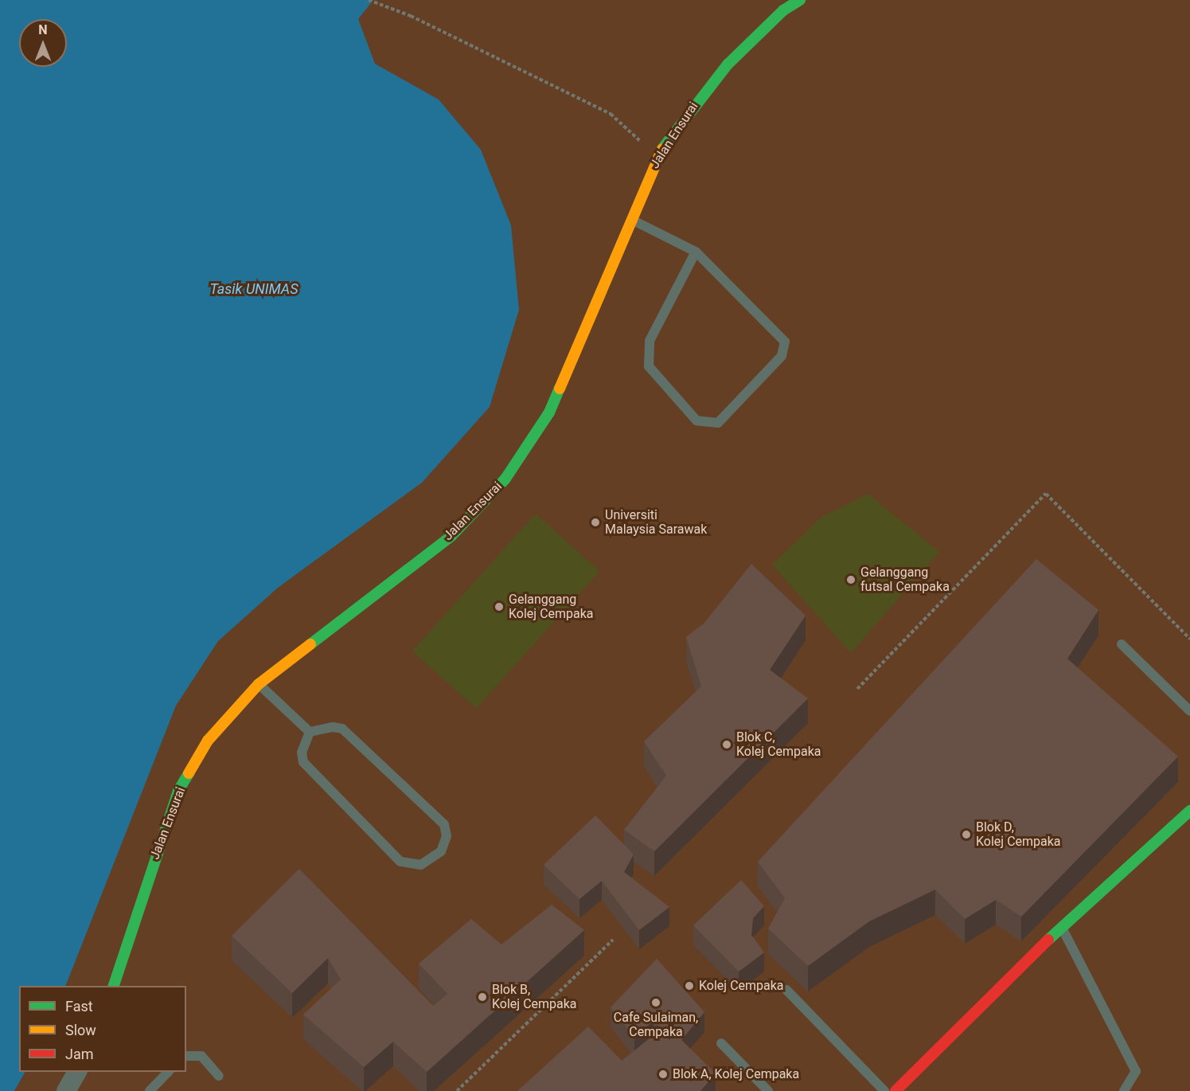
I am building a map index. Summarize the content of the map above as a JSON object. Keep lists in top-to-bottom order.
{
  "streets": {
    "street": ["Jalan Ensurai"]
  },
  "water": ["Tasik UNIMAS"],
  "places": [
    "Universiti Malaysia Sarawak",
    "Gelanggang futsal Cempaka",
    "Gelanggang Kolej Cempaka",
    "Blok C, Kolej Cempaka",
    "Blok D, Kolej Cempaka",
    "Kolej Cempaka",
    "Blok B, Kolej Cempaka",
    "Cafe Sulaiman, Cempaka",
    "Blok A, Kolej Cempaka"
  ],
  "legend": ["Fast", "Slow", "Jam"],
  "north": "top"
}
